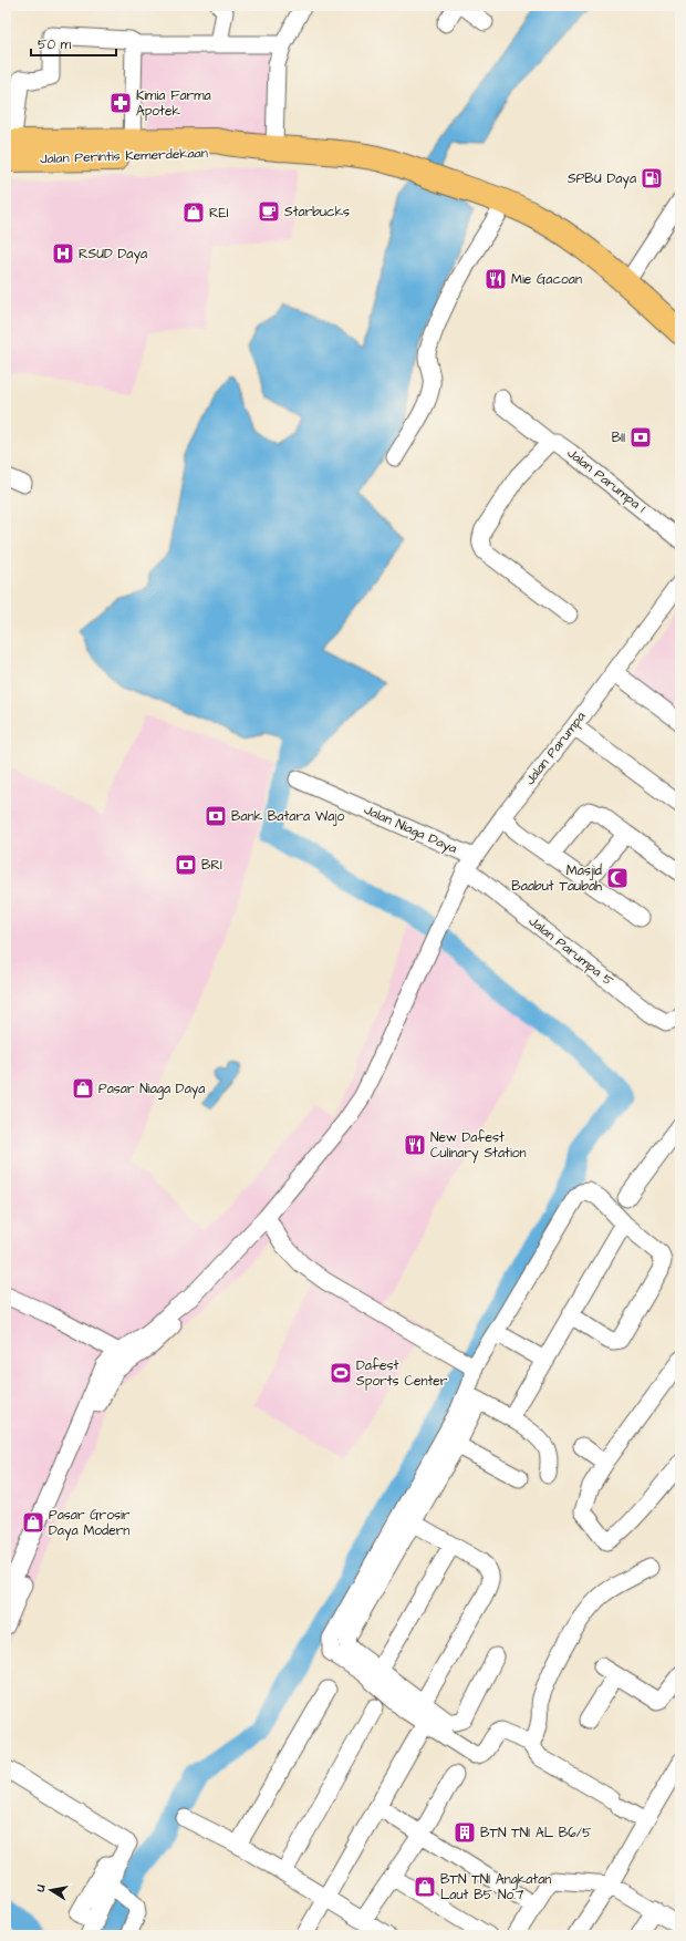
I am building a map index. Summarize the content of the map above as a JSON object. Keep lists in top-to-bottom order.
{
  "streets": {
    "highway": ["Jalan Perintis Kemerdekaan"],
    "street": [
      "Jalan Parumpa 1",
      "Jalan Parumpa",
      "Jalan Niaga Daya",
      "Jalan Parumpa 5"
    ]
  },
  "crossings": [
    ["Jalan Parumpa", "Jalan Niaga Daya"],
    ["Jalan Parumpa", "Jalan Parumpa 5"],
    ["Jalan Niaga Daya", "Jalan Parumpa 5"]
  ],
  "places": {
    "pharmacy": ["Kimia Farma Apotek"],
    "fuel station": ["SPBU Daya"],
    "cafe": ["Starbucks"],
    "shop": [
      "REI",
      "Pasar Niaga Daya",
      "Pasar Grosir Daya Modern",
      "BTN TNI Angkatan Laut B5 No.7"
    ],
    "hospital": ["RSUD Daya"],
    "restaurant": ["Mie Gacoan", "New Dafest Culinary Station"],
    "bank": ["BII", "Bank Batara Wajo", "BRI"],
    "mosque": ["Masjid Baabut Taubah"],
    "sports": ["Dafest Sports Center"],
    "building": ["BTN TNI AL B6/5"]
  },
  "scale_bar": "50 m",
  "north": "left"
}
